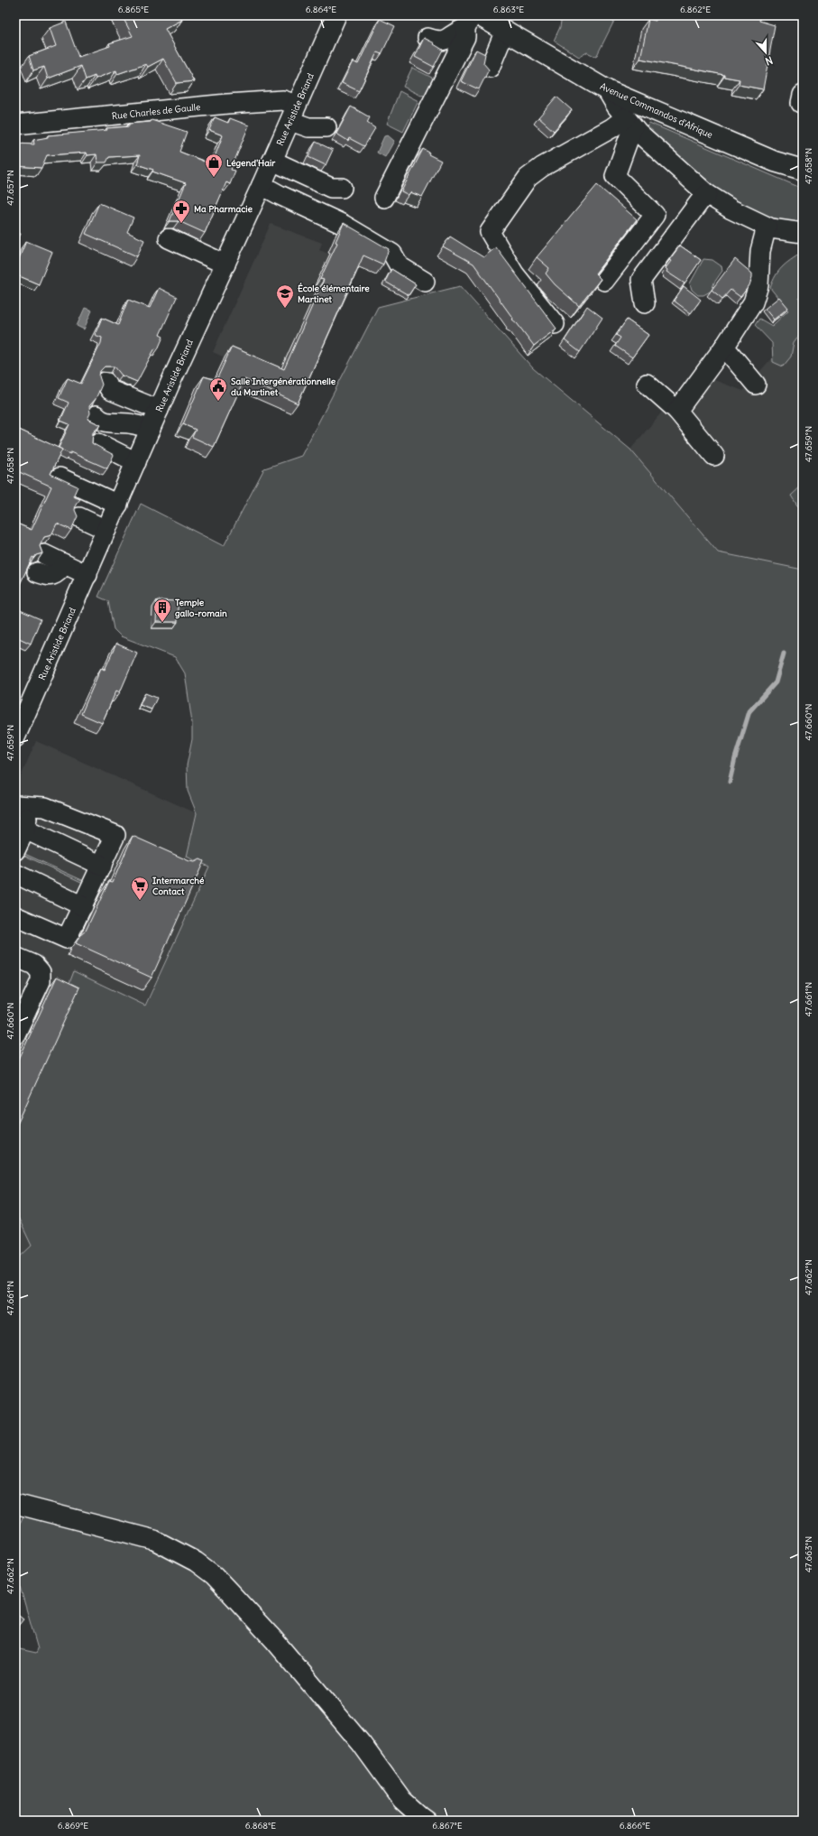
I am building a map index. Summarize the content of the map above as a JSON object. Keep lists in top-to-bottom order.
{
  "streets": {
    "main road": ["Avenue Commandos d'Afrique"],
    "street": ["Rue Aristide Briand", "Rue Charles de Gaulle"]
  },
  "crossings": [
    ["Rue Aristide Briand", "Rue Charles de Gaulle"]
  ],
  "places": {
    "shop": ["Légend'Hair"],
    "pharmacy": ["Ma Pharmacie"],
    "school or university": ["École élémentaire Martinet"],
    "public building": ["Salle Intergénérationnelle du Martinet"],
    "building": ["Temple gallo-romain"],
    "supermarket": ["Intermarché Contact"]
  },
  "north": "bottom",
  "coordinates": [
    "6.865°E",
    "6.864°E",
    "6.863°E",
    "6.862°E",
    "47.658°N",
    "47.657°N",
    "47.659°N",
    "47.660°N",
    "47.661°N",
    "47.662°N",
    "47.663°N",
    "6.869°E",
    "6.868°E",
    "6.867°E",
    "6.866°E"
  ]
}
